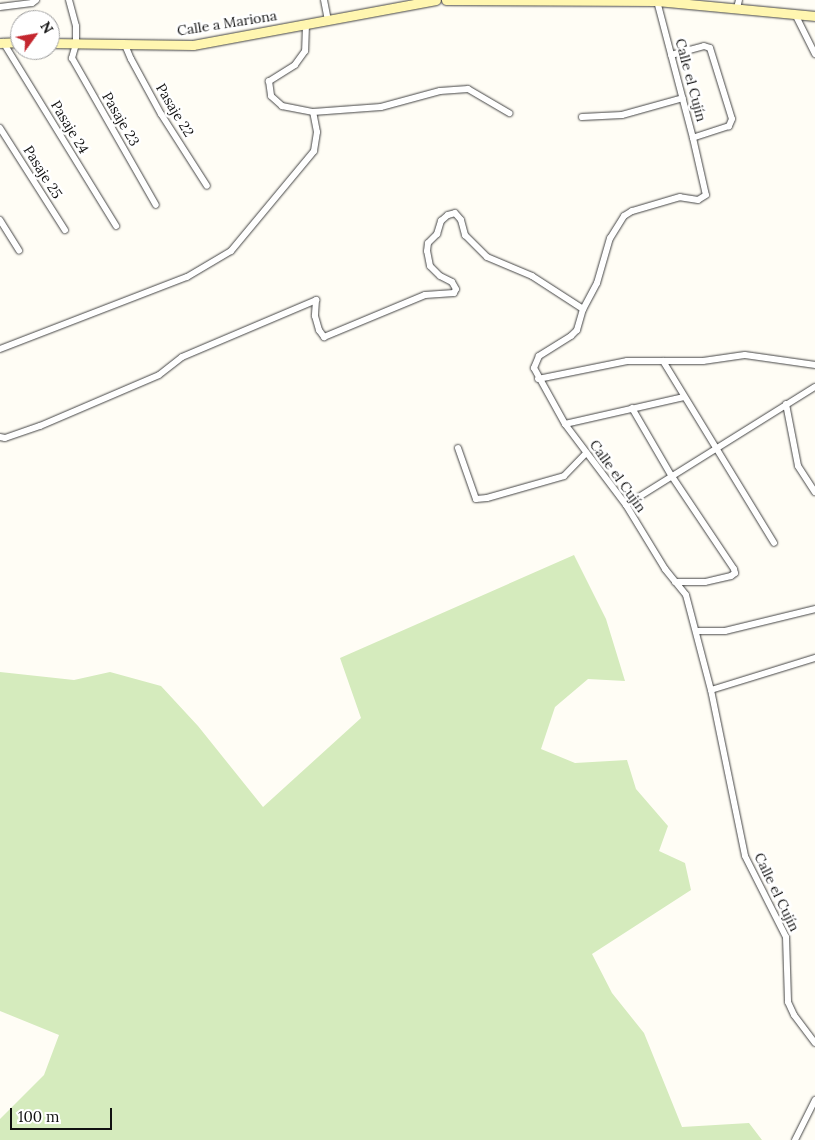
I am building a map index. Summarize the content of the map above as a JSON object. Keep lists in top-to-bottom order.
{
  "streets": {
    "main road": ["Calle a Mariona"],
    "street": [
      "Calle el Cujín",
      "Pasaje 22",
      "Pasaje 23",
      "Pasaje 24",
      "Pasaje 25"
    ]
  },
  "crossings": [
    ["Calle a Mariona", "Pasaje 22"],
    ["Calle a Mariona", "Pasaje 23"]
  ],
  "scale_bar": "100 m",
  "north": "top right"
}
